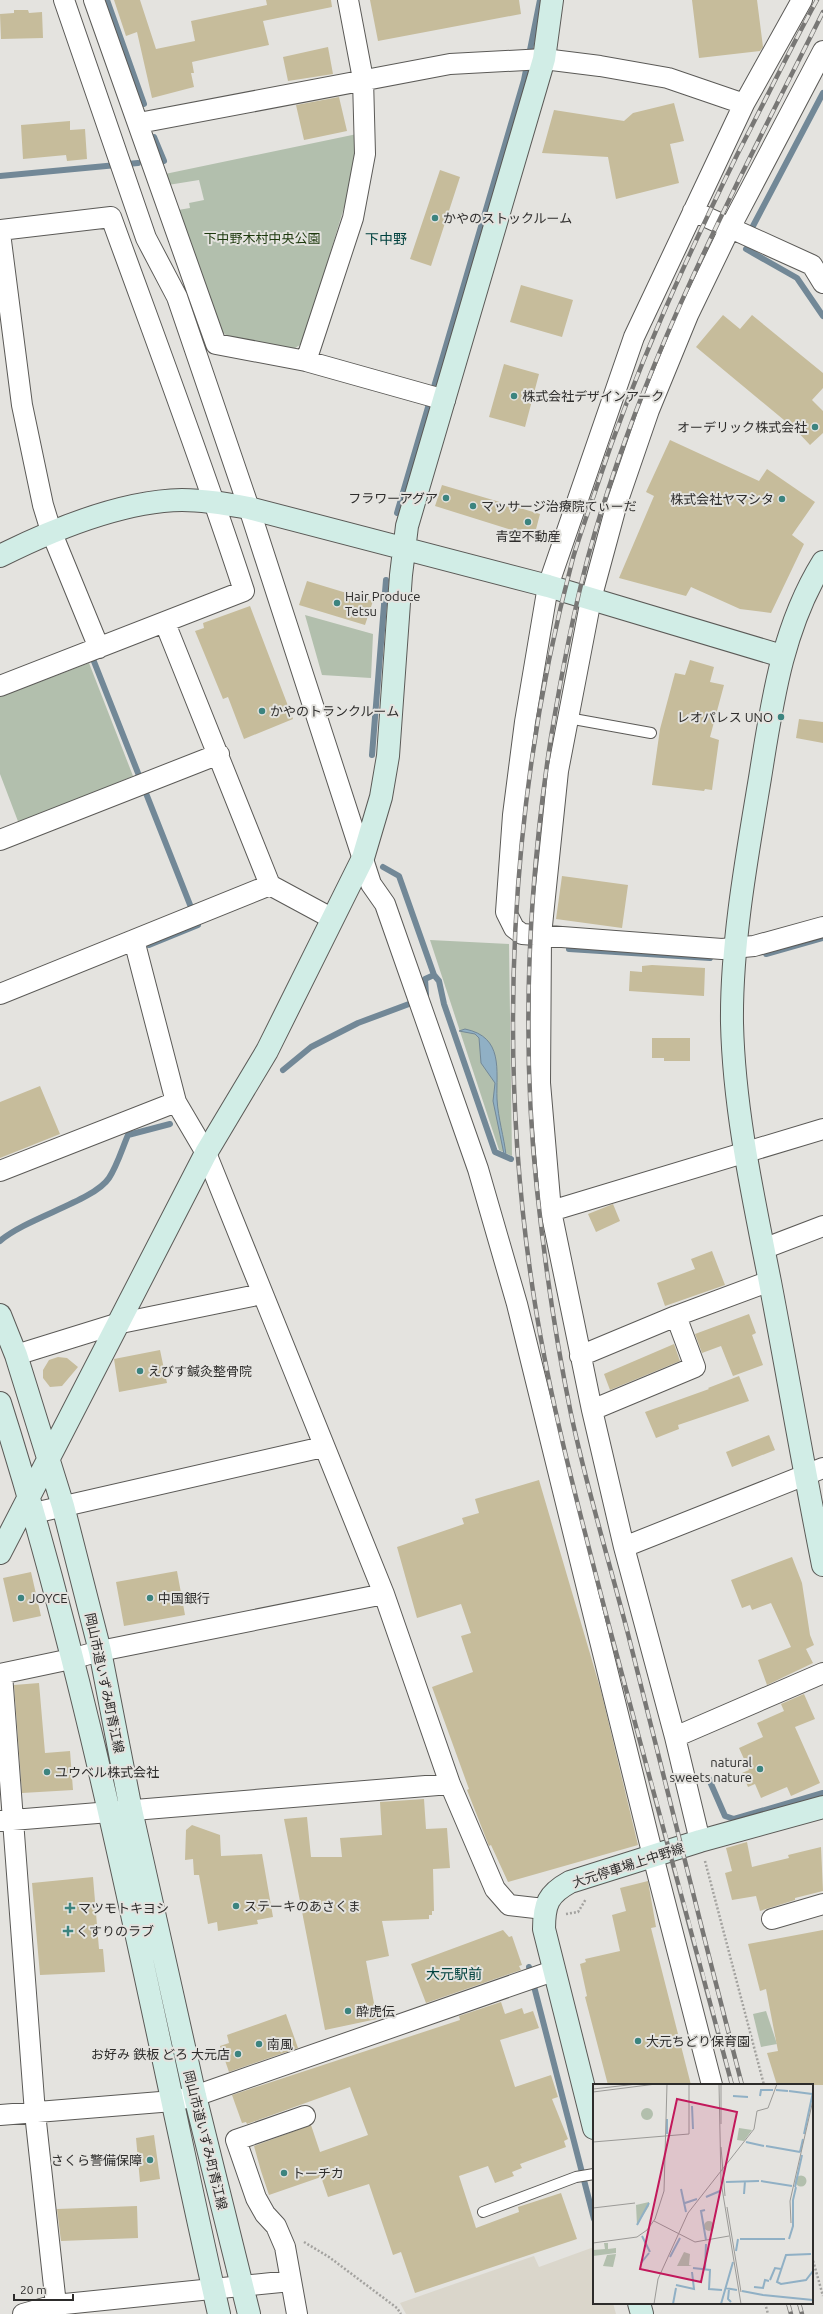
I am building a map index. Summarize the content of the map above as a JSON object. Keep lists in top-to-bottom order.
{
  "streets": {
    "street": ["岡山市道いずみ町青江線", "大元停車場上中野線"]
  },
  "districts": ["下中野", "大元駅前"],
  "parks": ["下中野木村中央公園"],
  "places": {
    "other": [
      "かやのストックルーム",
      "株式会社デザインアーク",
      "オーデリック株式会社",
      "フラワーアグア",
      "株式会社ヤマシタ",
      "マッサージ治療院てぃーだ",
      "青空不動産",
      "Hair Produce Tetsu",
      "かやのトランクルーム",
      "レオパレス UNO",
      "えびす鍼灸整骨院",
      "JOYCE",
      "中国銀行",
      "natural sweets nature",
      "ユウベル株式会社",
      "ステーキのあさくま",
      "酔虎伝",
      "大元ちどり保育園",
      "南風",
      "お好み 鉄板 どろ 大元店",
      "さくら警備保障",
      "トーチカ"
    ],
    "health": ["マツモトキヨシ", "くすりのラブ"]
  },
  "scale_bar": "20 m"
}
